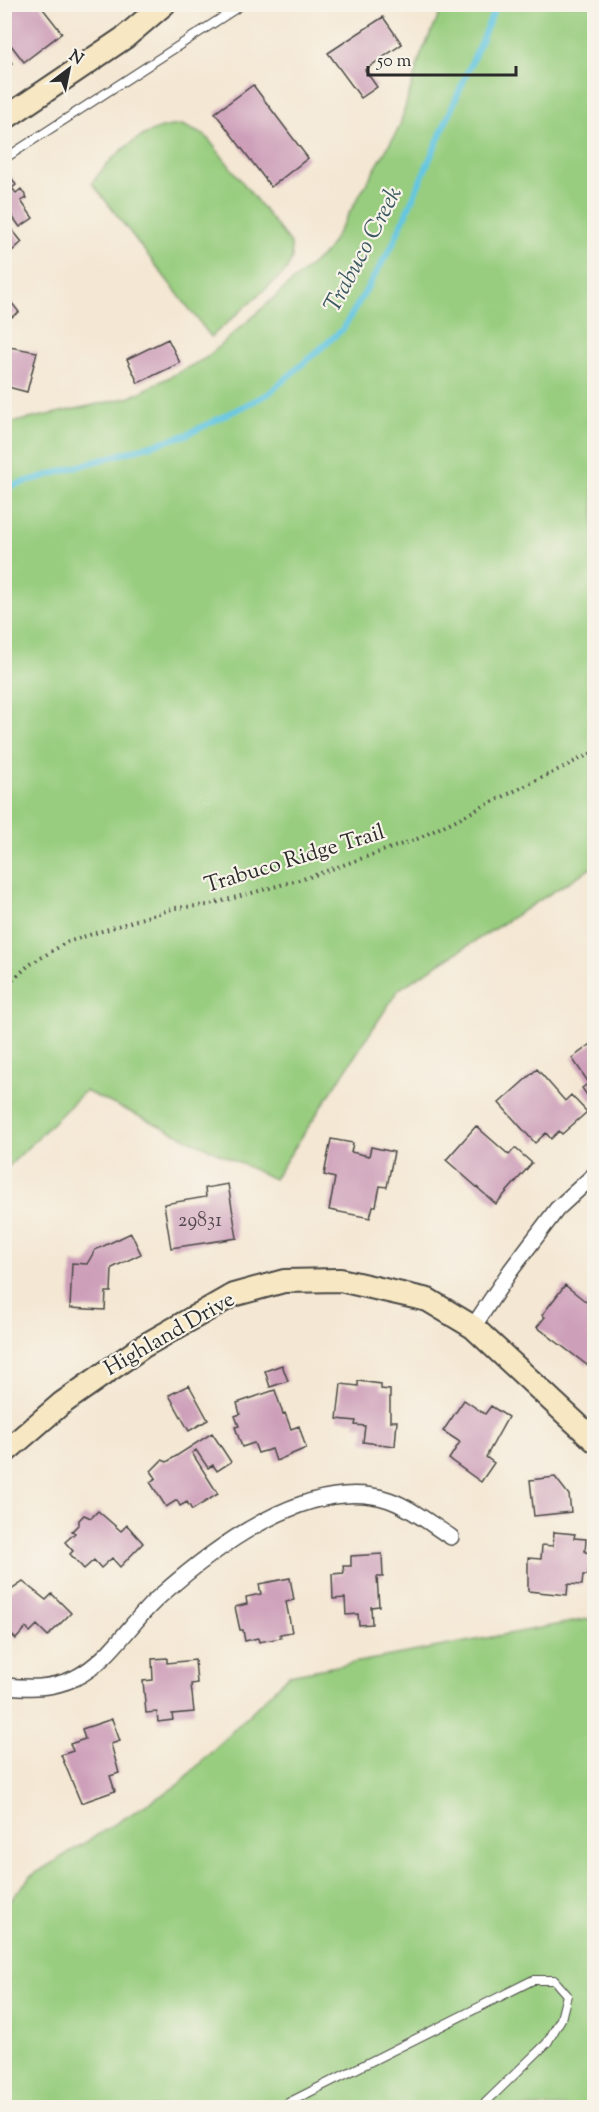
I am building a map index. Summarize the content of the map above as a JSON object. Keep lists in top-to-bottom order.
{
  "streets": {
    "street": ["Highland Drive"],
    "path": ["Trabuco Ridge Trail"]
  },
  "water": ["Trabuco Creek"],
  "house_numbers": ["29831"],
  "scale_bar": "50 m",
  "north": "top right"
}
